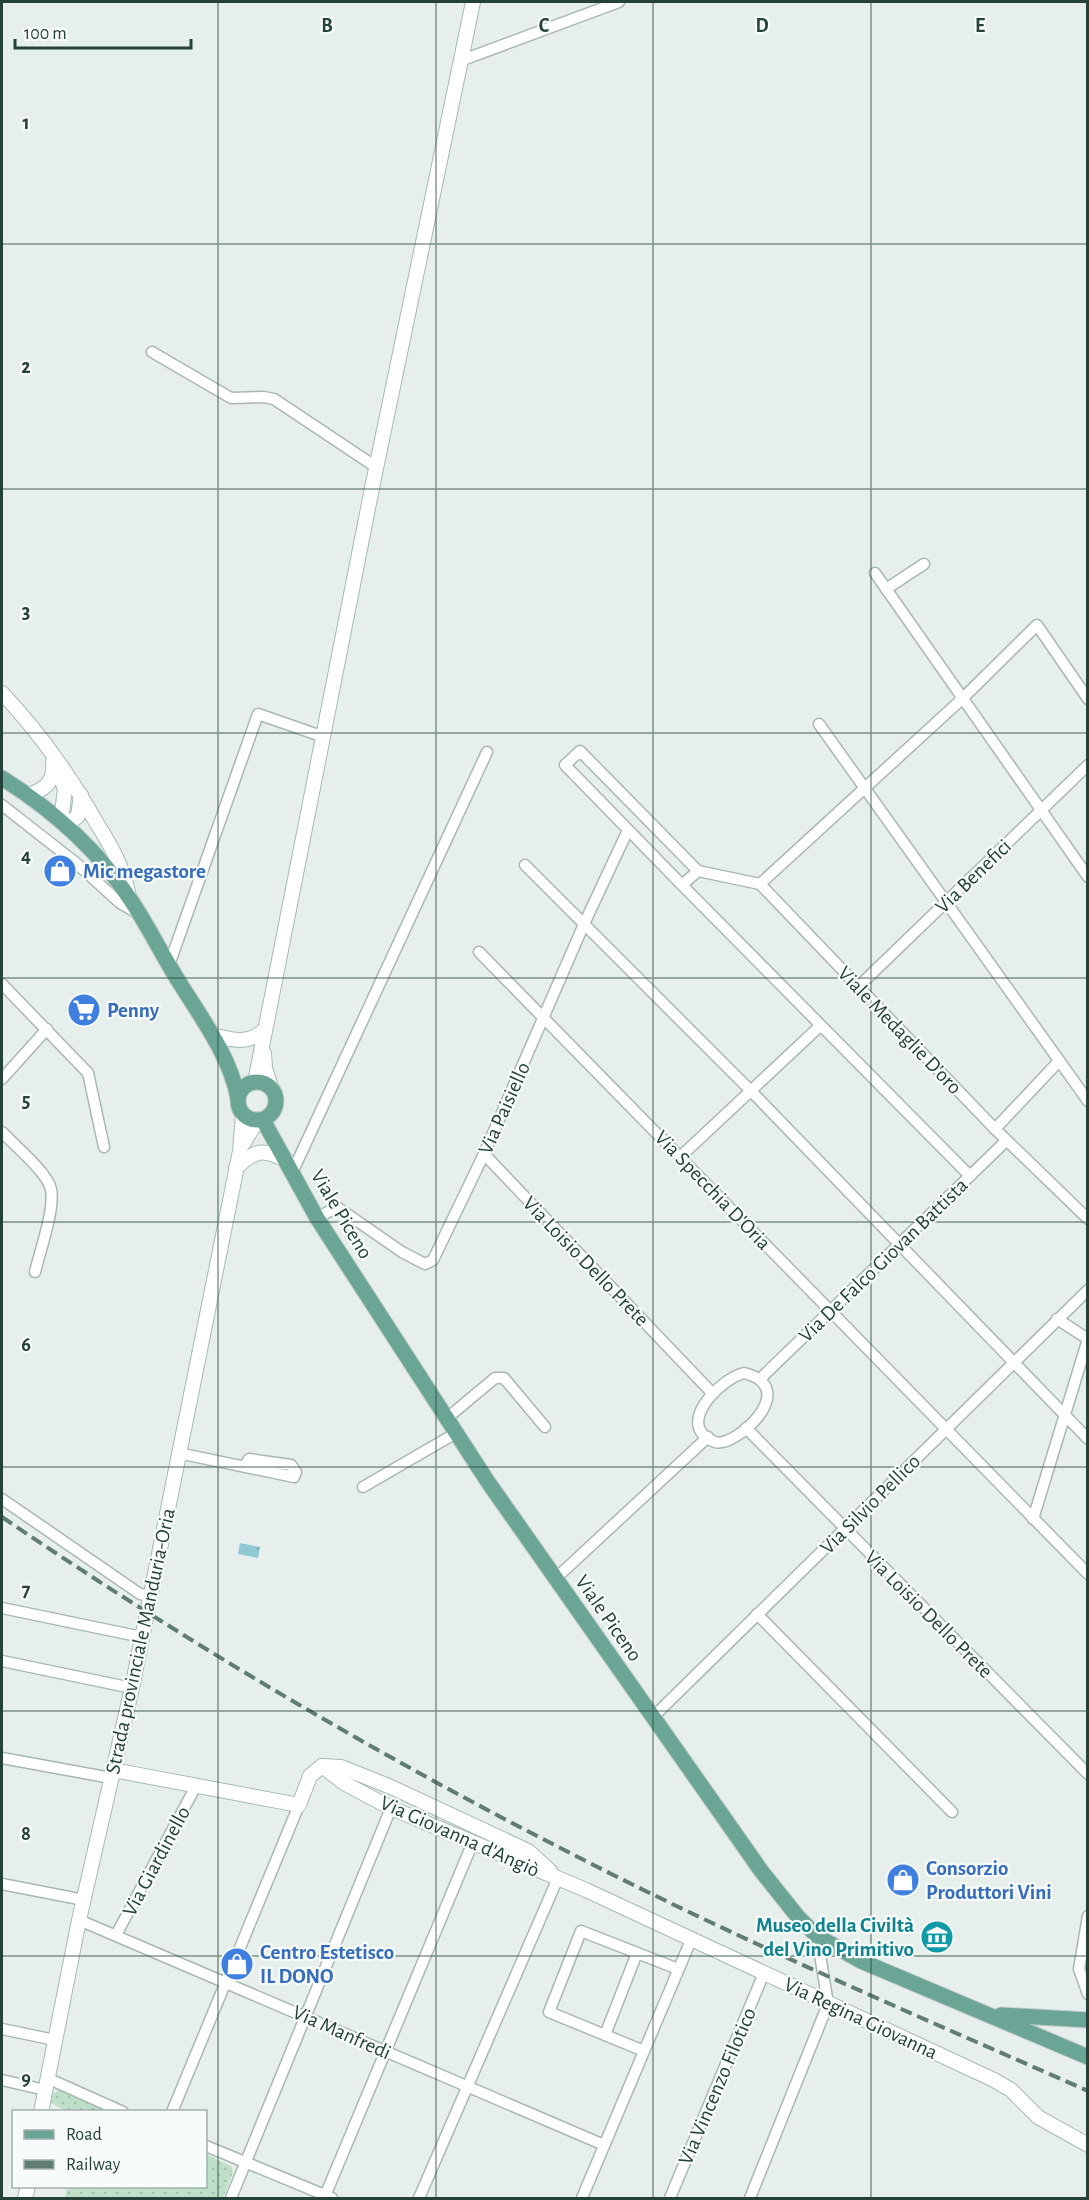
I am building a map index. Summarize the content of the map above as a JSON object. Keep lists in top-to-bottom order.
{
  "streets": {
    "main road": ["Viale Piceno"],
    "street": [
      "Via Benefici",
      "Viale Medaglie D'oro",
      "Via Paisiello",
      "Via Specchia D'Oria",
      "Via De Falco Giovan Battista",
      "Via Loisio Dello Prete",
      "Via Silvio Pellico",
      "Strada provinciale Manduria-Oria",
      "Via Giovanna d'Angiò",
      "Via Giardinello",
      "Via Regina Giovanna",
      "Via Manfredi",
      "Via Vincenzo Filotico"
    ]
  },
  "crossings": [
    ["Via Benefici", "Viale Medaglie D'oro"],
    ["Viale Medaglie D'oro", "Via De Falco Giovan Battista"],
    ["Via Paisiello", "Via Specchia D'Oria"],
    ["Via Paisiello", "Viale Piceno"],
    ["Via Paisiello", "Via Loisio Dello Prete"],
    ["Via Specchia D'Oria", "Via De Falco Giovan Battista"],
    ["Via Specchia D'Oria", "Via Silvio Pellico"],
    ["Viale Piceno", "Via Silvio Pellico"],
    ["Viale Piceno", "Strada provinciale Manduria-Oria"],
    ["Via De Falco Giovan Battista", "Via Loisio Dello Prete"],
    ["Via Loisio Dello Prete", "Via Silvio Pellico"],
    ["Strada provinciale Manduria-Oria", "Via Manfredi"],
    ["Via Giovanna d'Angiò", "Via Regina Giovanna"],
    ["Via Giardinello", "Via Manfredi"],
    ["Via Regina Giovanna", "Via Vincenzo Filotico"]
  ],
  "places": {
    "shop": ["Mic megastore", "Consorzio Produttori Vini", "Centro Estetisco IL DONO"],
    "supermarket": ["Penny"],
    "museum": ["Museo della Civiltà del Vino Primitivo"]
  },
  "legend": ["Road", "Railway"],
  "scale_bar": "100 m",
  "grid": {
    "columns": [
      "B",
      "C",
      "D",
      "E"
    ],
    "rows": [
      "1",
      "2",
      "3",
      "4",
      "5",
      "6",
      "7",
      "8",
      "9"
    ]
  }
}
